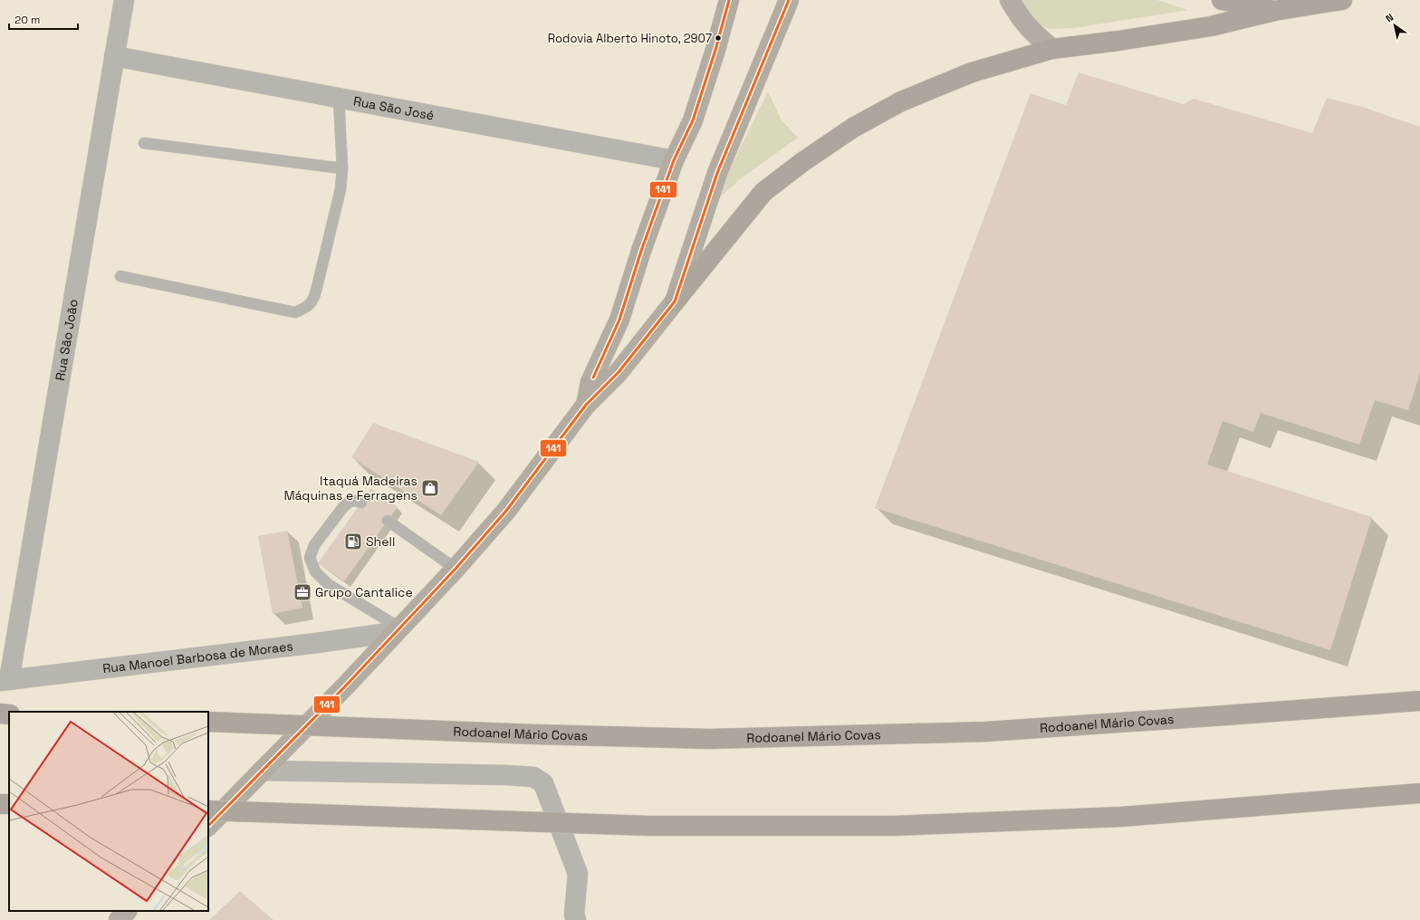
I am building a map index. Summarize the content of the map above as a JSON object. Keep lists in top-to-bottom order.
{
  "streets": {
    "highway": ["Rodoanel Mário Covas"],
    "street": ["Rua São José", "Rua São João", "Rua Manoel Barbosa de Moraes"]
  },
  "crossings": [
    ["Rua São José", "Rua São João"],
    ["Rua São João", "Rua Manoel Barbosa de Moraes"]
  ],
  "places": {
    "other": ["Rodovia Alberto Hinoto, 2907"],
    "shop": ["Itaquá Madeiras Máquinas e Ferragens"],
    "fuel station": ["Shell"],
    "office": ["Grupo Cantalice"]
  },
  "lines": ["transit line 141"],
  "scale_bar": "20 m",
  "north": "top left"
}
